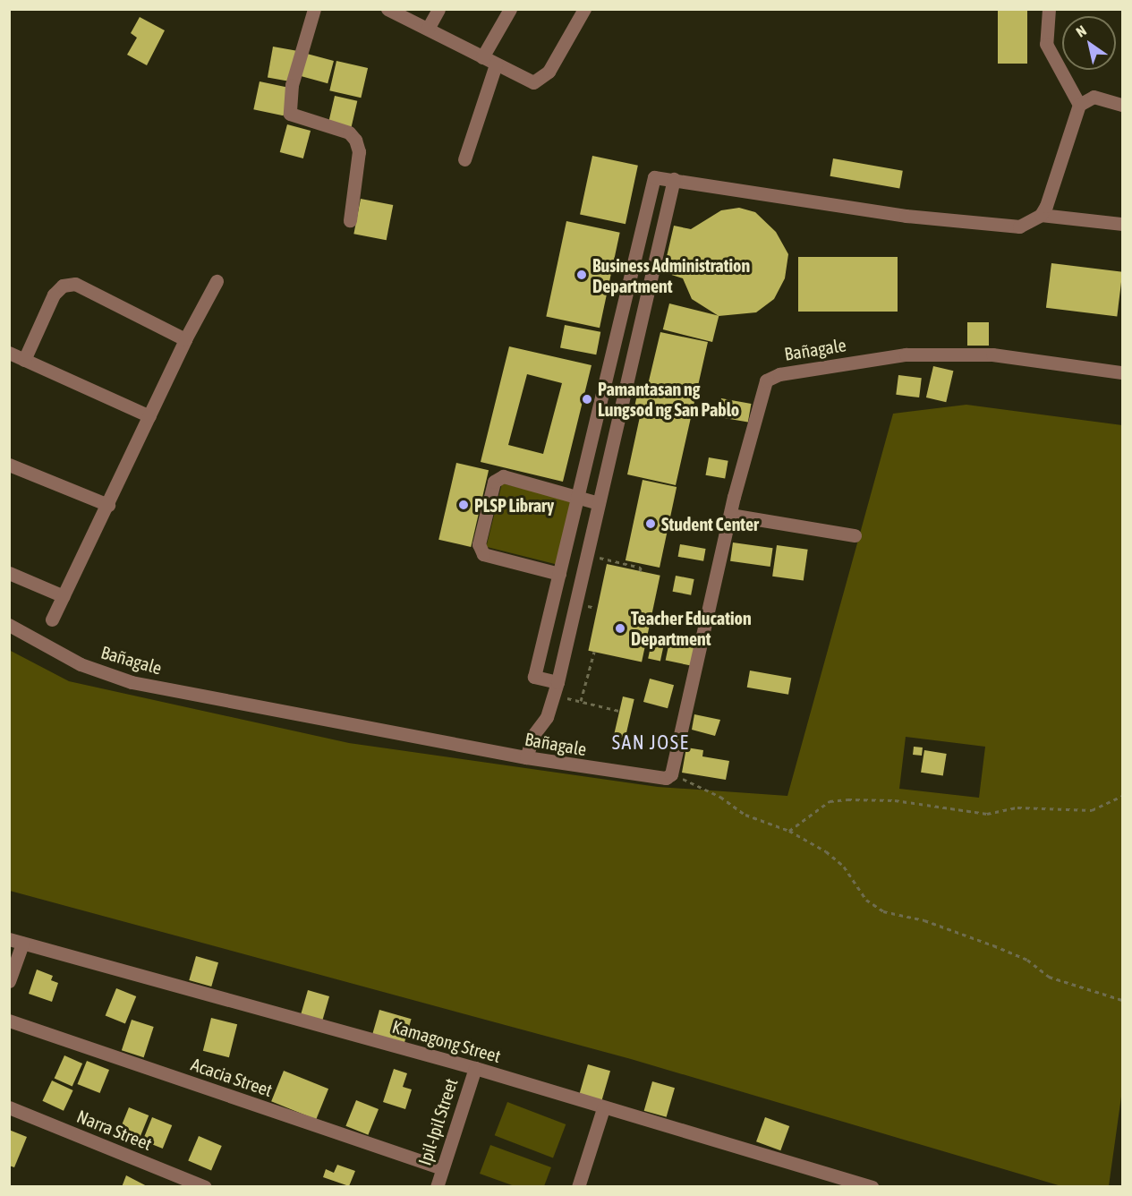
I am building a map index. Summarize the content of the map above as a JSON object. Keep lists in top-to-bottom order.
{
  "streets": {
    "street": [
      "Bañagale",
      "Kamagong Street",
      "Acacia Street",
      "Ipil-Ipil Street",
      "Narra Street"
    ]
  },
  "crossings": [
    ["Kamagong Street", "Ipil-Ipil Street"],
    ["Acacia Street", "Ipil-Ipil Street"]
  ],
  "districts": ["SAN JOSE"],
  "places": [
    "Business Administration Department",
    "Pamantasan ng Lungsod ng San Pablo",
    "PLSP Library",
    "Student Center",
    "Teacher Education Department"
  ],
  "north": "top left"
}
